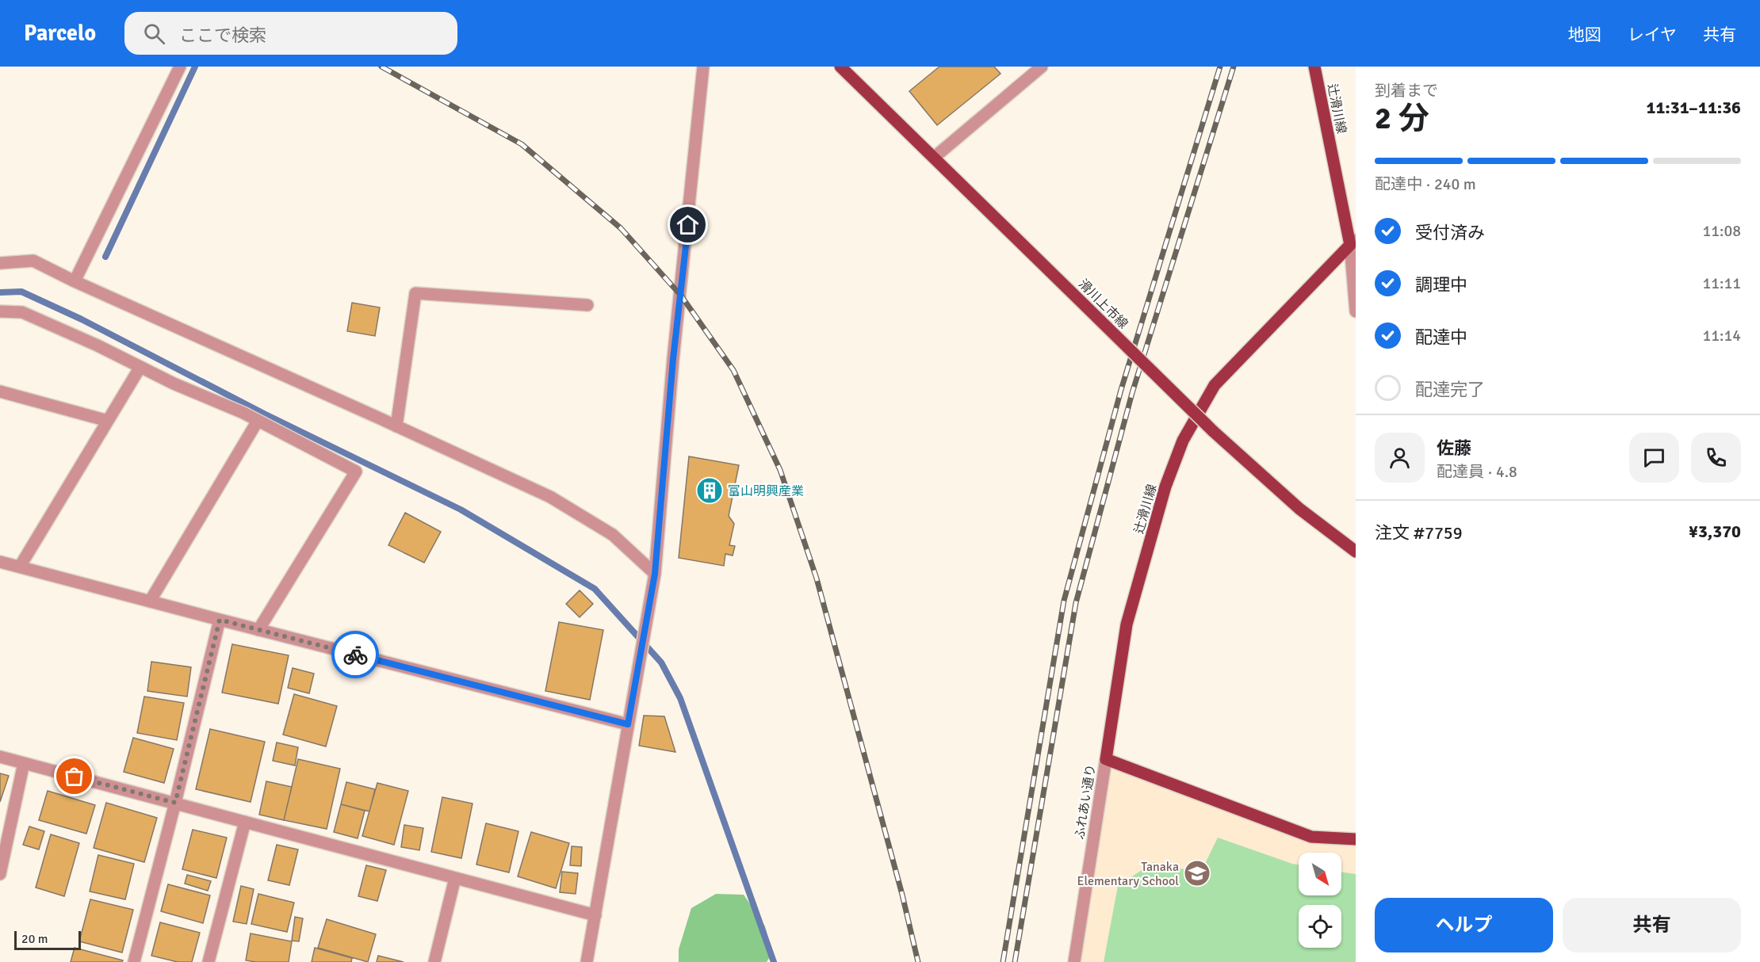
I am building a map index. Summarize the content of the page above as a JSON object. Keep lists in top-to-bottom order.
{
  "streets": {
    "main road": ["辻滑川線", "滑川上市線"],
    "street": ["ふれあい通り"]
  },
  "crossings": [
    ["辻滑川線", "ふれあい通り"]
  ],
  "places": {
    "building": ["富山明興産業"],
    "school or university": ["Tanaka Elementary School"]
  },
  "scale_bar": "20 m",
  "north": "bottom right",
  "page": {
    "header": "Parcelo",
    "search": "ここで検索",
    "nav": ["地図", "レイヤ", "共有"],
    "heading": ["2 分", "到着まで", "11:31–11:36"],
    "panel": [
      "佐藤",
      "配達員 · 4.8",
      "注文 #7759",
      "¥3,370"
    ],
    "bar": "配達中 · 240 m",
    "list": [
      ["受付済み", "11:08"],
      ["調理中", "11:11"],
      ["配達中", "11:14"],
      "配達完了"
    ],
    "buttons": ["ヘルプ", "共有"],
    "scale": "20 m"
  }
}
